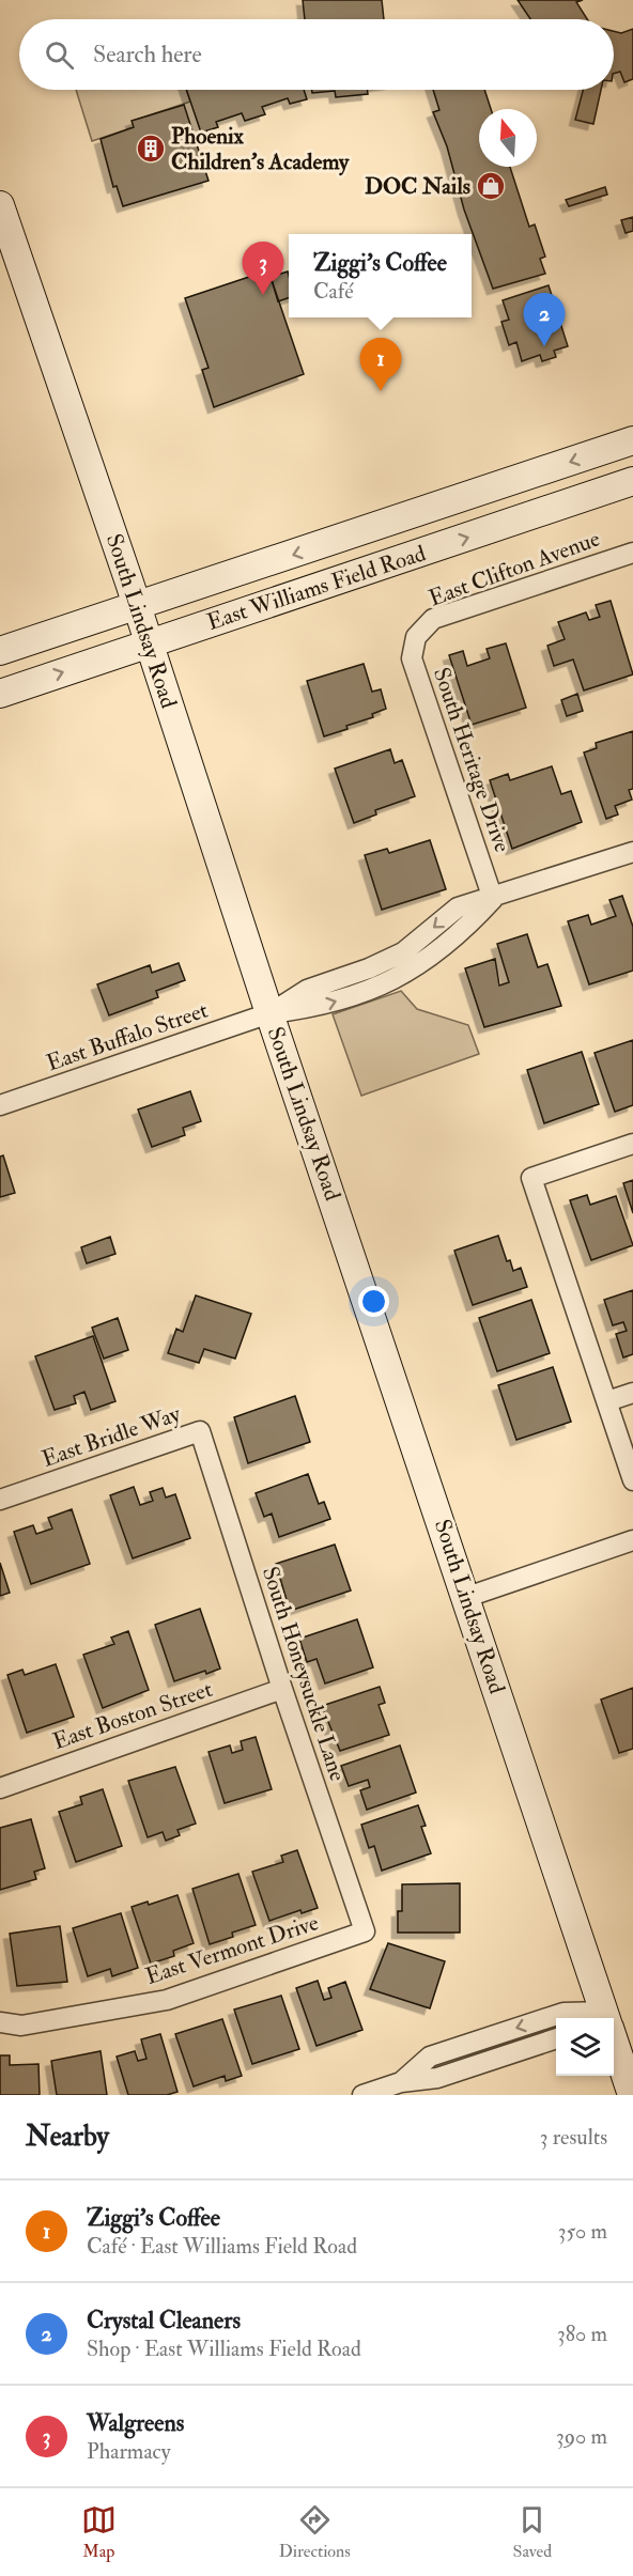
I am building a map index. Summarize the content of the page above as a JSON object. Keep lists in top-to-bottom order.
{
  "streets": {
    "main road": ["East Williams Field Road", "South Lindsay Road"],
    "street": [
      "East Clifton Avenue",
      "South Heritage Drive",
      "East Buffalo Street",
      "East Bridle Way",
      "South Honeysuckle Lane",
      "East Boston Street",
      "East Vermont Drive"
    ]
  },
  "crossings": [
    ["East Clifton Avenue", "South Heritage Drive"],
    ["East Williams Field Road", "South Lindsay Road"],
    ["South Lindsay Road", "East Buffalo Street"],
    ["South Heritage Drive", "East Buffalo Street"],
    ["East Bridle Way", "South Honeysuckle Lane"],
    ["South Honeysuckle Lane", "East Boston Street"],
    ["South Honeysuckle Lane", "East Vermont Drive"]
  ],
  "places": {
    "building": ["Phoenix Children's Academy"],
    "shop": ["DOC Nails"]
  },
  "north": "top",
  "page": {
    "search": "Search here",
    "popup": ["Ziggi's Coffee", "Café"],
    "pins": ["3", "2", "1"],
    "heading": ["Nearby", "3 results"],
    "list": [
      {
        "mark": "1",
        "name": "Ziggi's Coffee",
        "note": "Café · East Williams Field Road",
        "value": "350 m"
      },
      {
        "mark": "2",
        "name": "Crystal Cleaners",
        "note": "Shop · East Williams Field Road",
        "value": "380 m"
      },
      {
        "mark": "3",
        "name": "Walgreens",
        "note": "Pharmacy",
        "value": "390 m"
      }
    ],
    "nav": ["Map", "Directions", "Saved"]
  }
}
